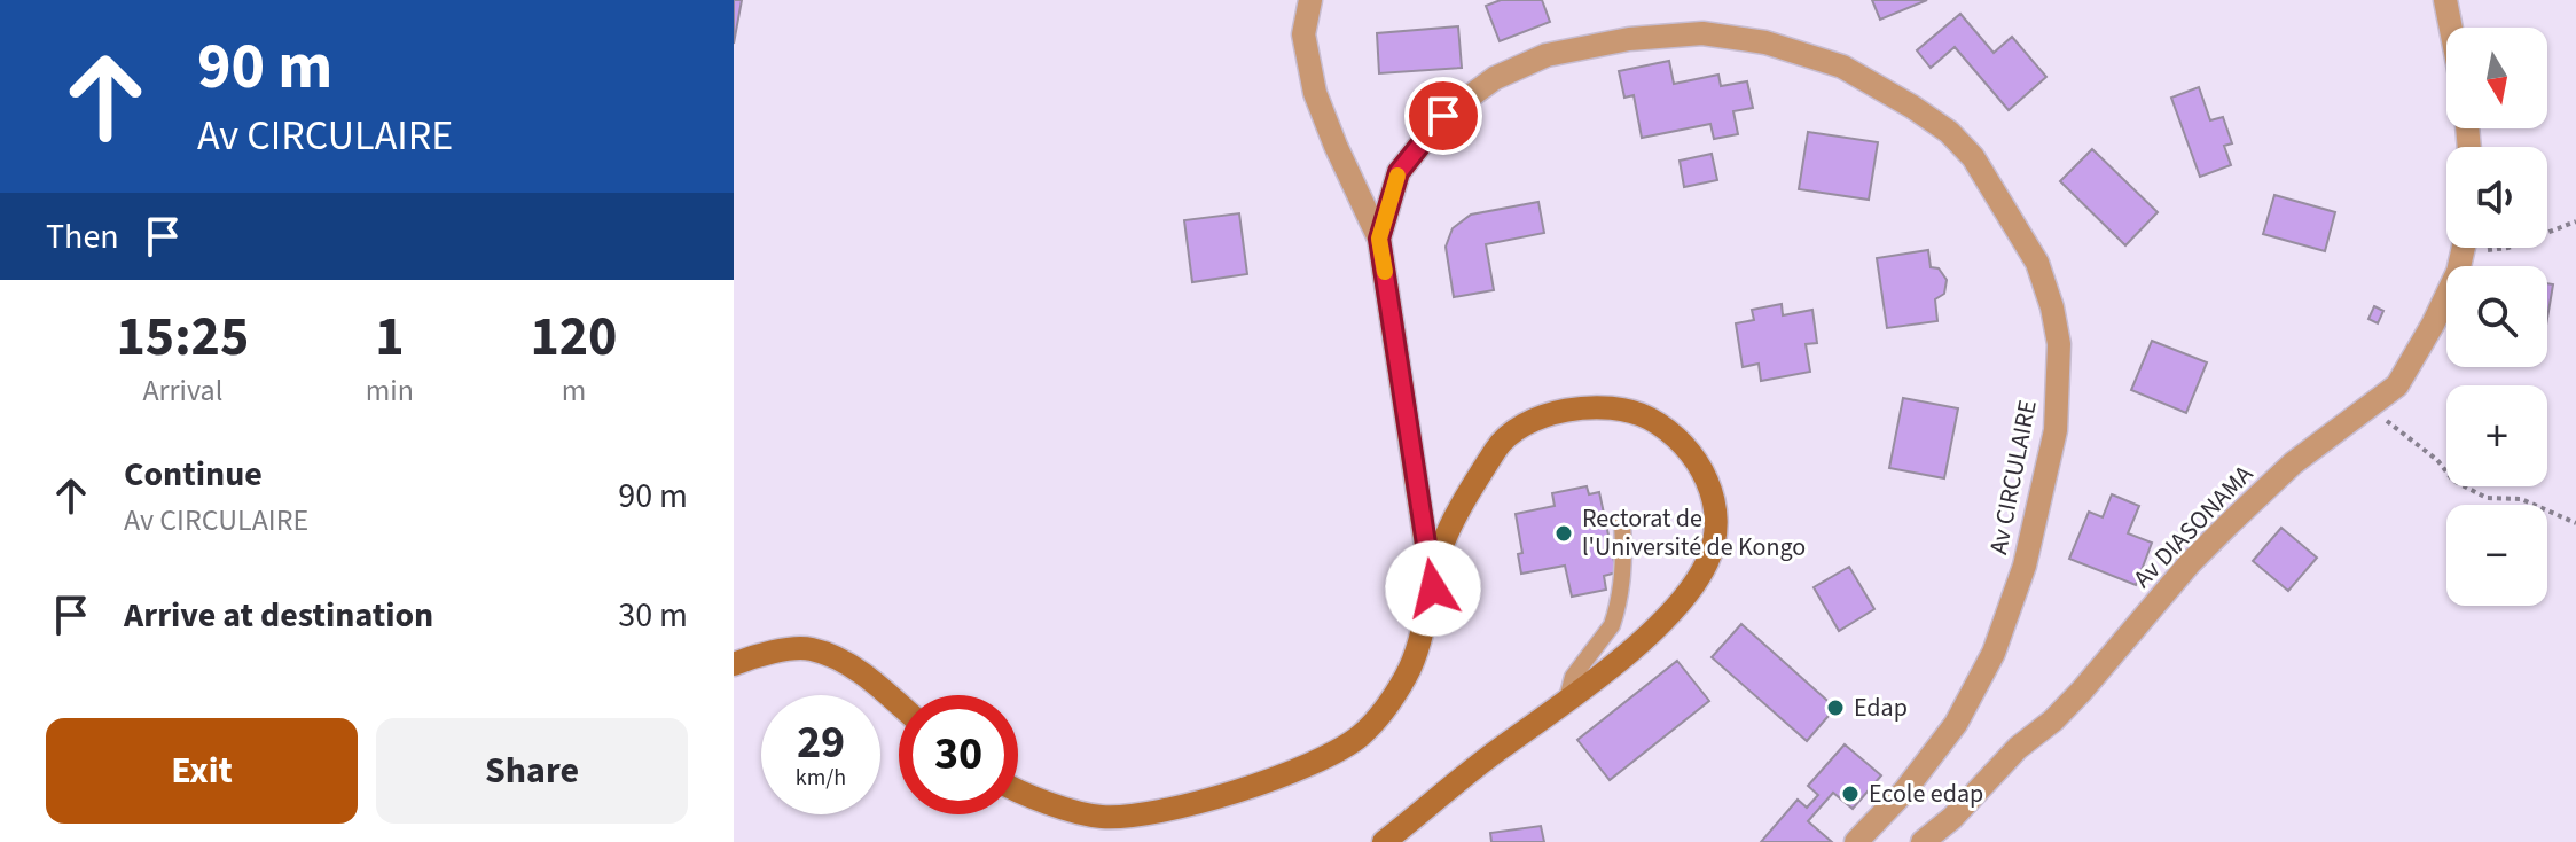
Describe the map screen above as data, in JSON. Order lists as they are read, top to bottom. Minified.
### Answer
{"streets":{"street":["Av CIRCULAIRE","Av DIASONAMA"]},"places":["Rectorat de l'Université de Kongo","Edap","Ecole edap"],"north":"bottom","page":{"turn":["90 m","Av CIRCULAIRE"],"map_buttons":["+","−"],"then":"Then","eta":["15:25","Arrival","1","min","120","m"],"list":[{"name":"Continue","note":"Av CIRCULAIRE","value":"90 m"},{"name":"Arrive at destination","value":"30 m"}],"speed":"29 km/h","limit":"30","buttons":["Exit","Share"]}}
